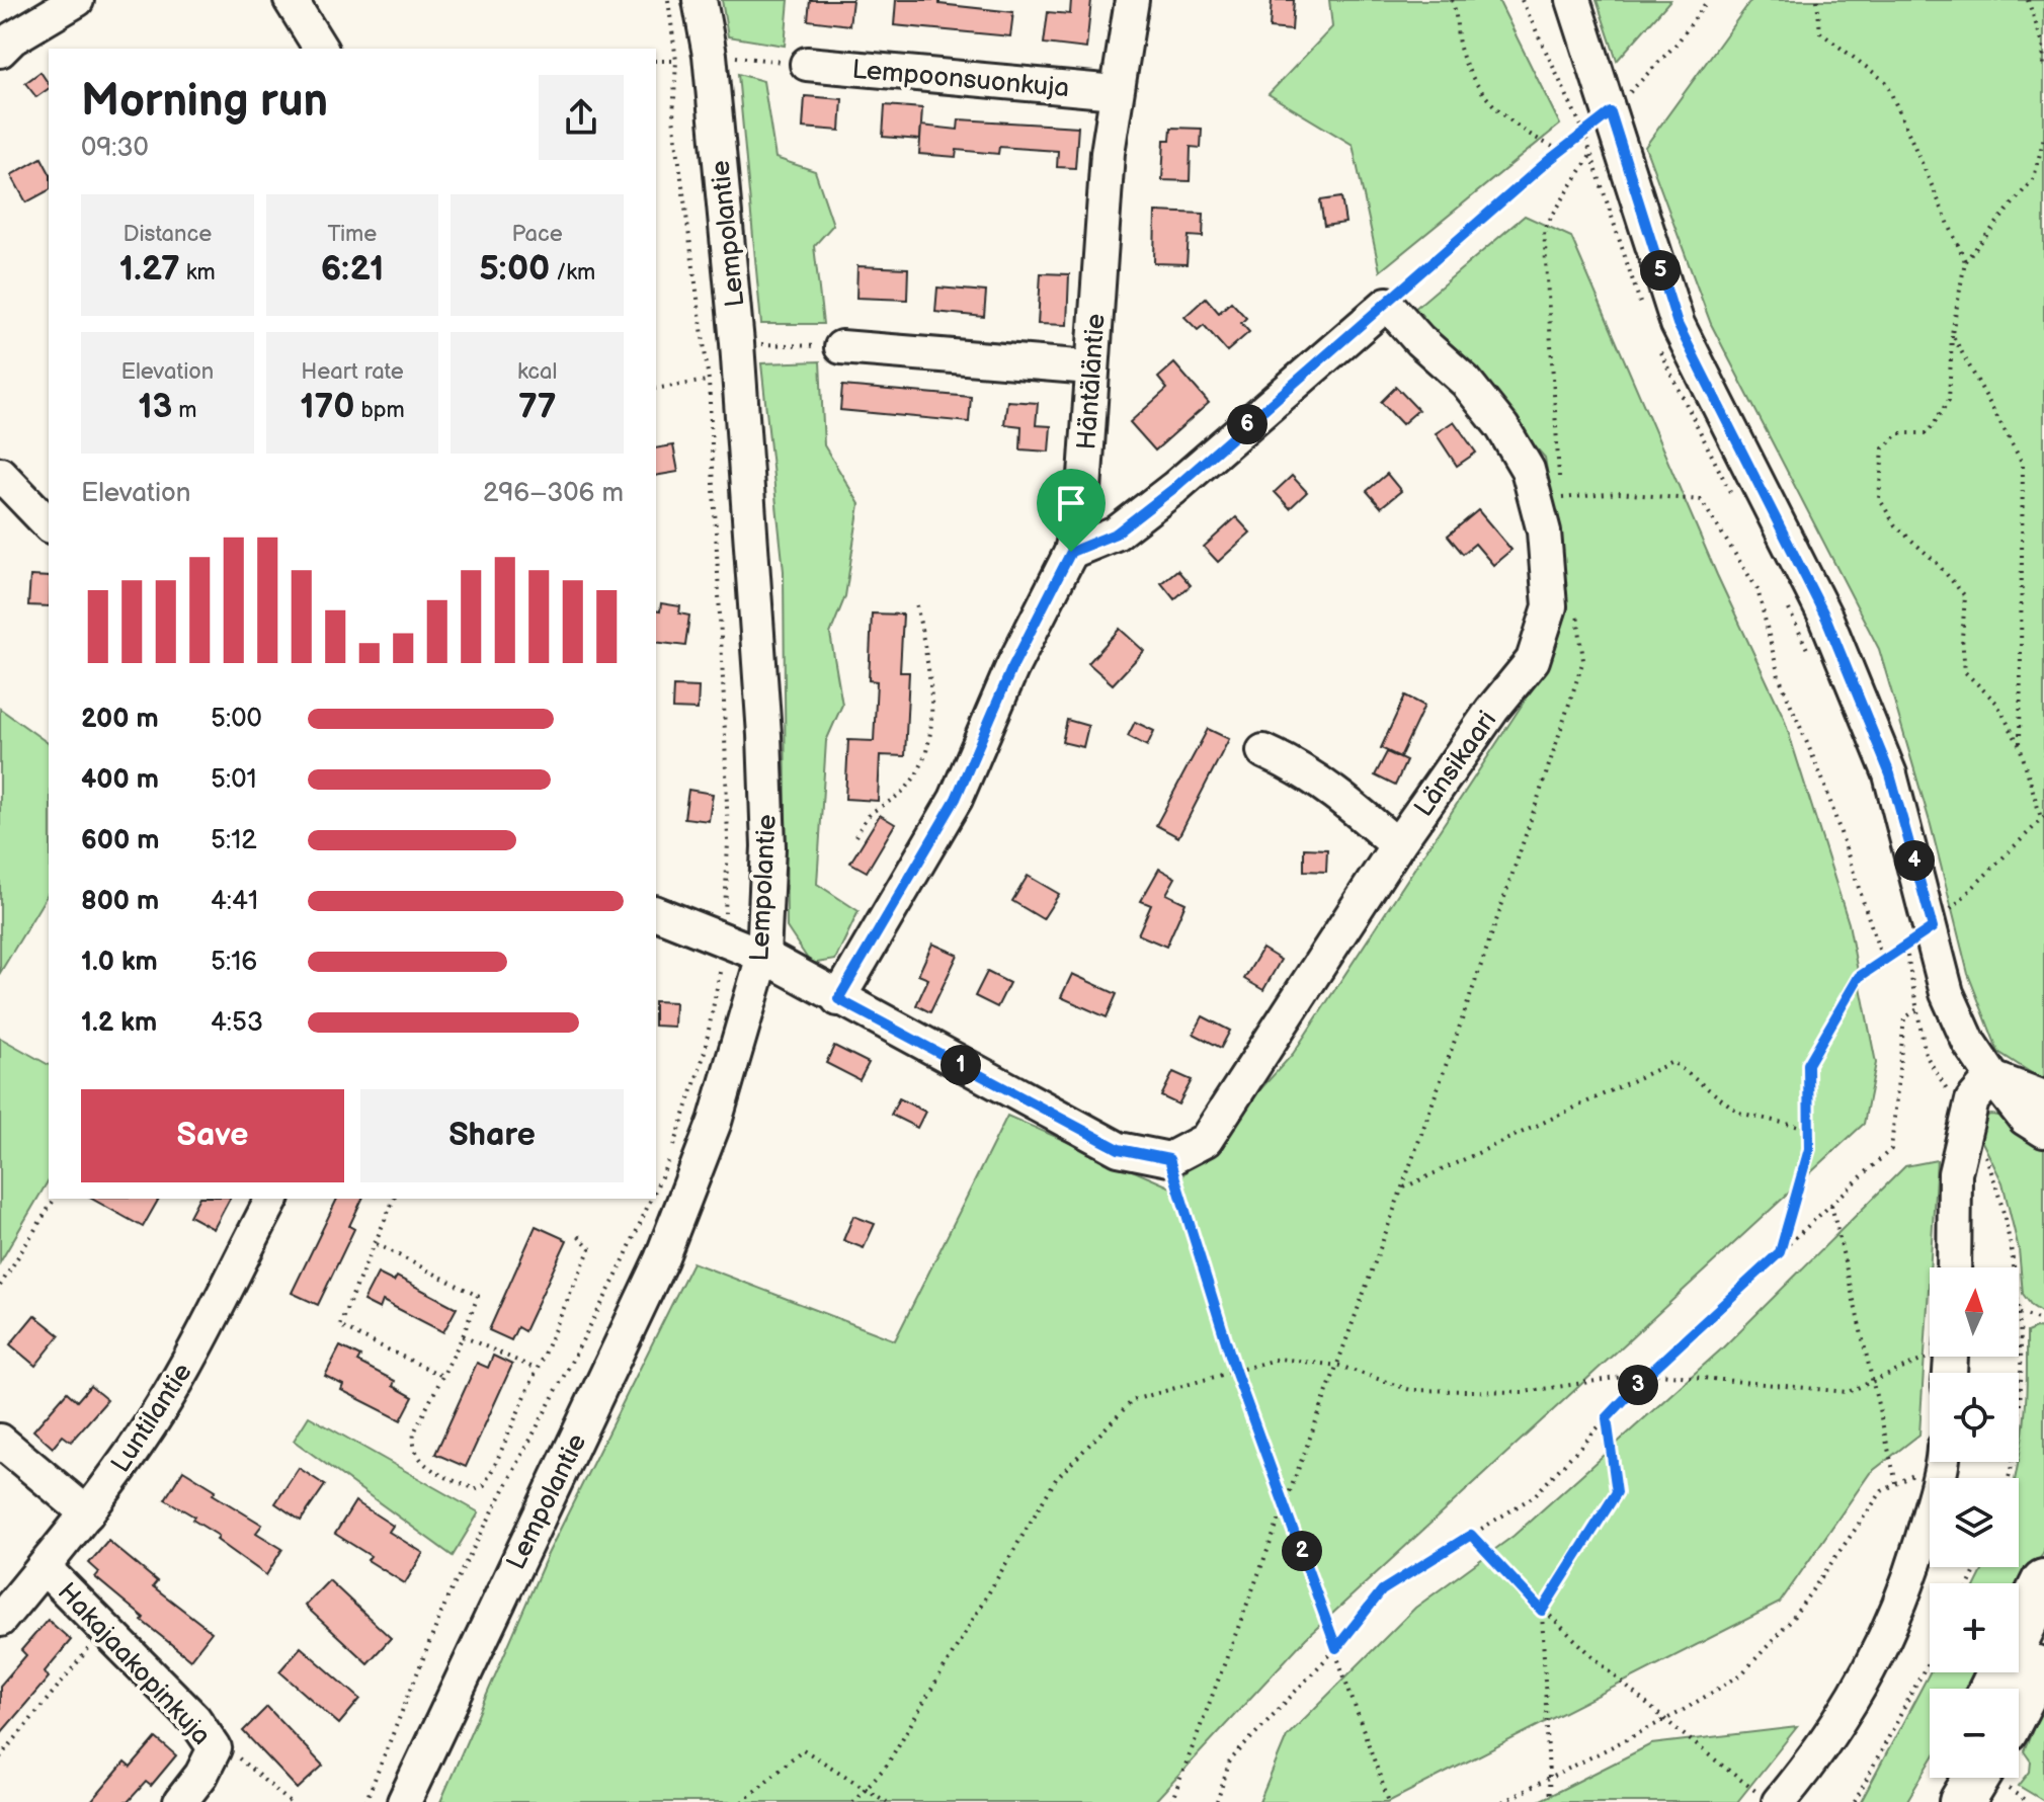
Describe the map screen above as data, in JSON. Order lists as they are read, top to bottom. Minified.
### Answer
{"streets":{"street":["Lempoonsuonkuja","Lempolantie","Häntäläntie","Länsikaari","Luntilantie","Hakajaakopinkuja"]},"crossings":[["Lempoonsuonkuja","Häntäläntie"],["Luntilantie","Hakajaakopinkuja"]],"north":"top","page":{"heading":["Morning run","09:30"],"stats":[["Distance","1.27 km"],["Time","6:21"],["Pace","5:00 /km"],["Elevation","13 m"],["Heart rate","170 bpm"],["kcal","77"]],"pins":["5","6","4","1","3","2"],"chart":["Elevation","296–306 m"],"list":[{"name":"200 m","note":"5:00"},{"name":"400 m","note":"5:01"},{"name":"600 m","note":"5:12"},{"name":"800 m","note":"4:41"},{"name":"1.0 km","note":"5:16"},{"name":"1.2 km","note":"4:53"}],"buttons":["Save","Share"],"map_buttons":["+","−"]}}
